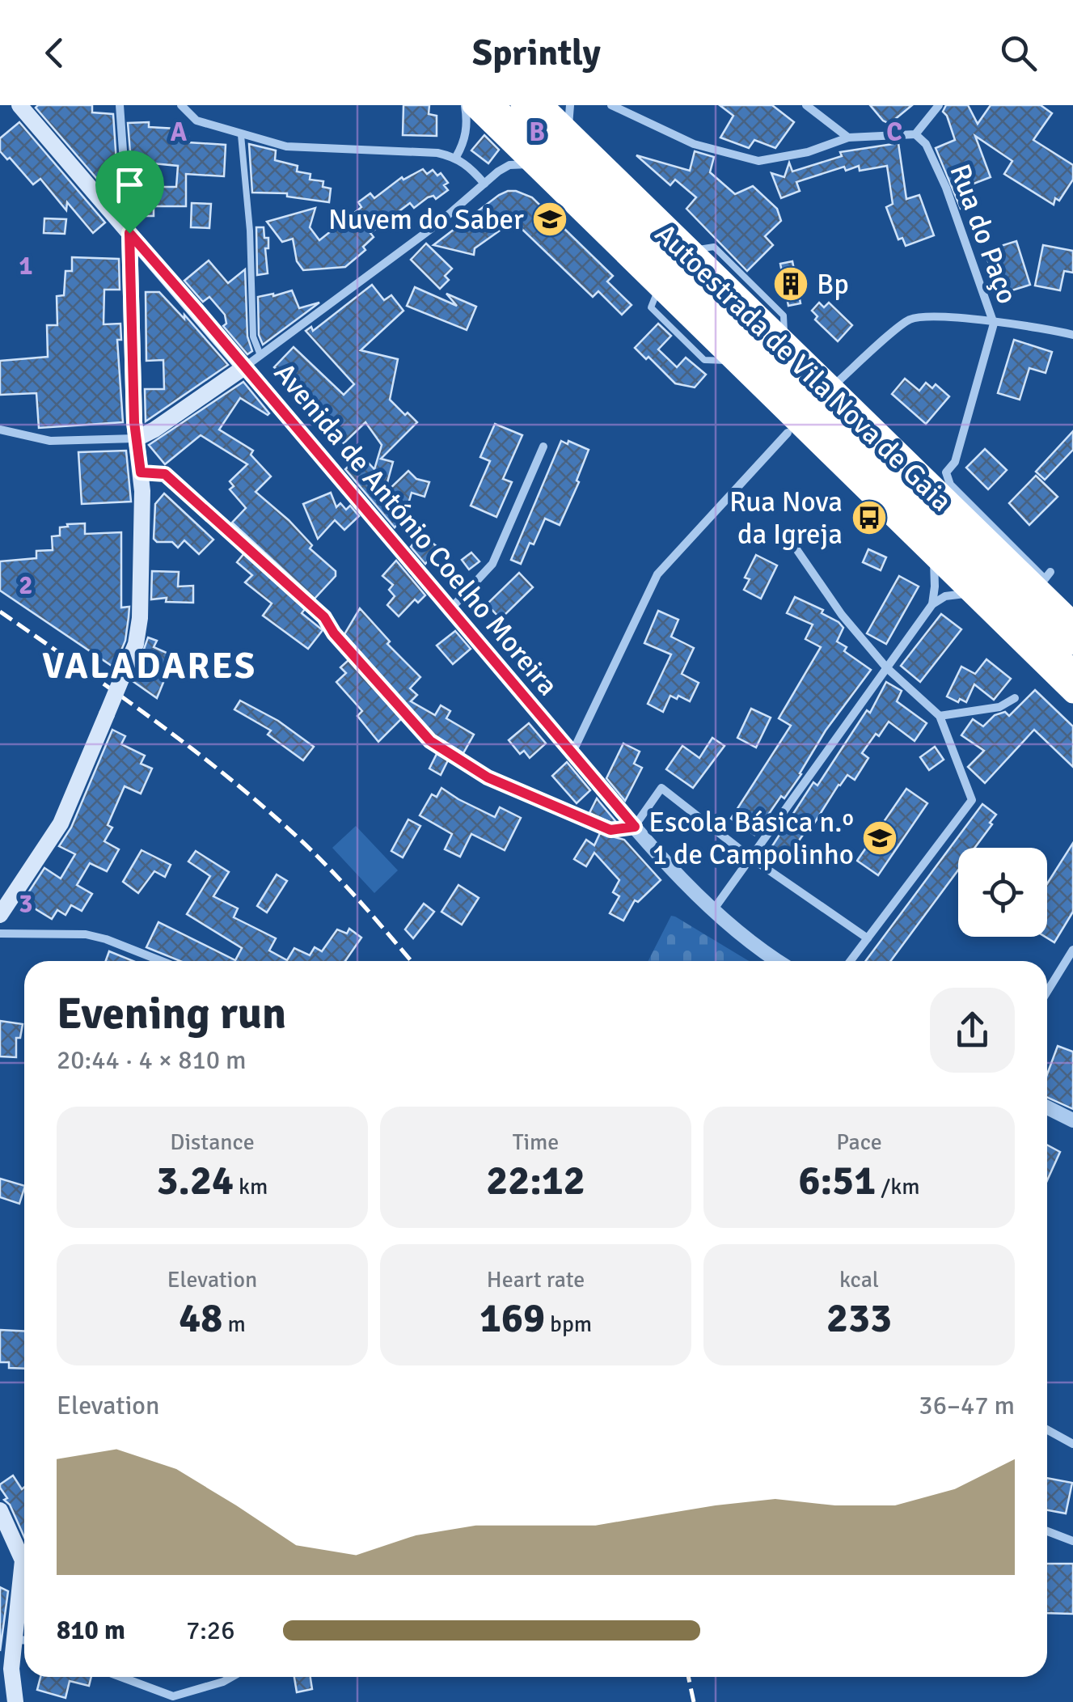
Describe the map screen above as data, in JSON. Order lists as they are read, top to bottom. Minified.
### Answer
{"streets":{"highway":["Autoestrada de Vila Nova de Gaia"],"main road":["Avenida de António Coelho Moreira"],"street":["Rua do Paço"]},"districts":["VALADARES"],"places":{"school or university":["Nuvem do Saber","Escola Básica n.º 1 de Campolinho"],"building":["Bp"],"bus stop":["Rua Nova da Igreja"]},"page":{"header":"Sprintly","heading":["Evening run","20:44 · 4 × 810 m"],"stats":[["Distance","3.24 km"],["Time","22:12"],["Pace","6:51 /km"],["Elevation","48 m"],["Heart rate","169 bpm"],["kcal","233"]],"chart":["Elevation","36–47 m"],"list":[{"name":"810 m","note":"7:26"}]},"grid":{"columns":["A","B","C"],"rows":["1","2","3"]}}
